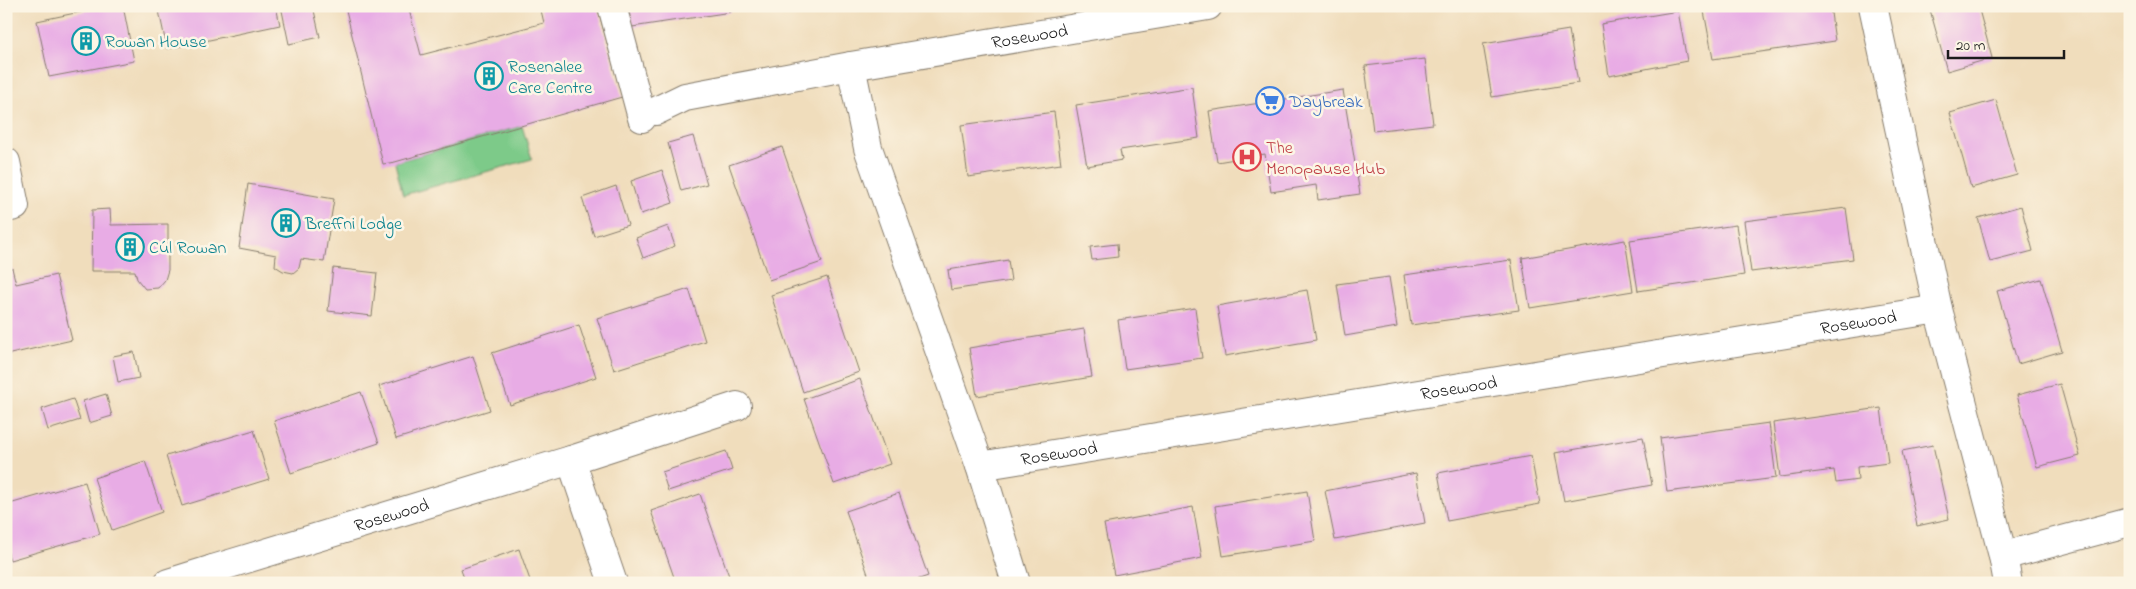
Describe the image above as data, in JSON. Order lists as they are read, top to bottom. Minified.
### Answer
{"streets":{"street":["Rosewood"]},"places":{"building":["Rowan House","Rosenalee Care Centre","Breffni Lodge","Cúl Rowan"],"supermarket":["Daybreak"],"hospital":["The Menopause Hub"]},"scale_bar":"20 m"}
